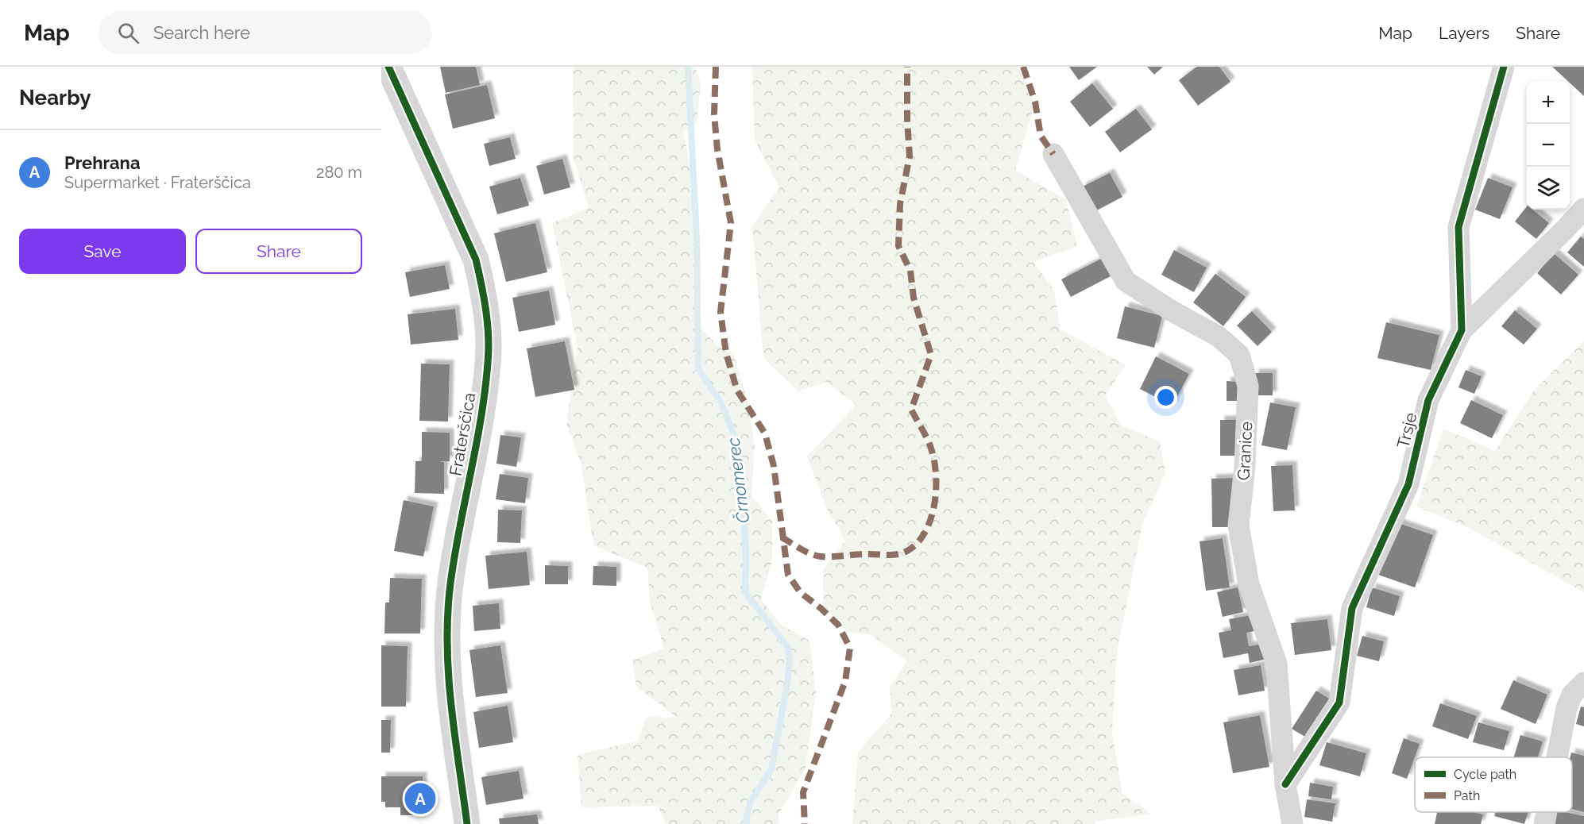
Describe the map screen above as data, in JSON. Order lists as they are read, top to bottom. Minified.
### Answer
{"streets":{"street":["Trsje","Fraterščica","Granice"]},"crossings":[["Trsje","Granice"]],"water":["Črnomerec"],"legend":["Cycle path","Path"],"page":{"header":"Map","search":"Search here","nav":["Map","Layers","Share"],"heading":"Nearby","map_buttons":["+","−"],"list":[{"mark":"A","name":"Prehrana","note":"Supermarket · Fraterščica","value":"280 m"}],"buttons":["Save","Share"],"pins":"A"}}
